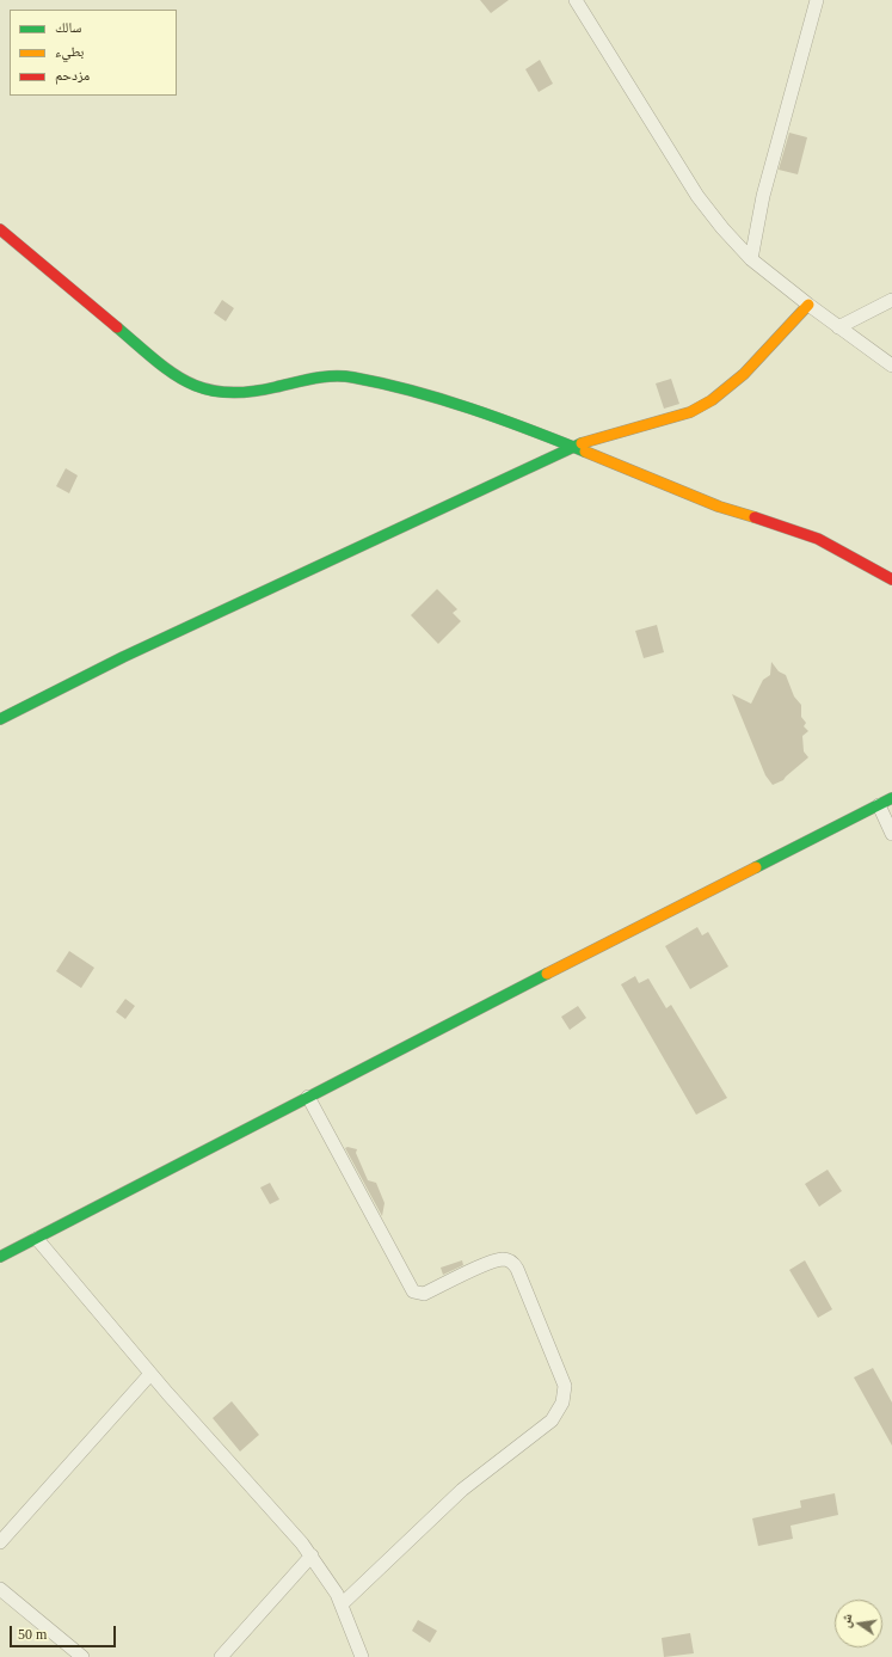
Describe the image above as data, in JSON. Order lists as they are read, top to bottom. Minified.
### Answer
{"legend":["سالك","بطيء","مزدحم"],"scale_bar":"50 m","north":"left"}
